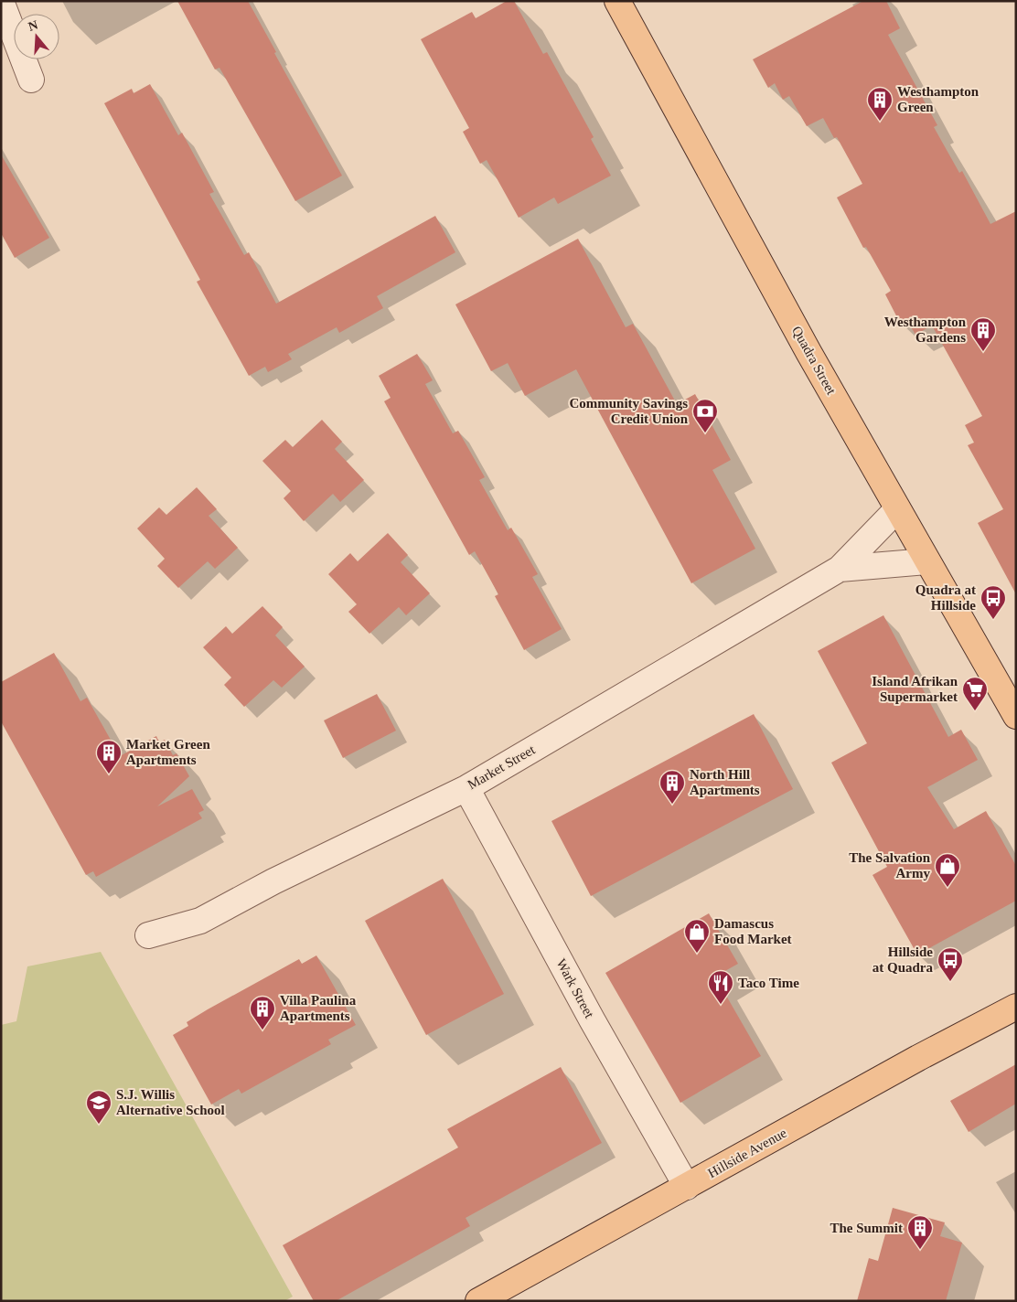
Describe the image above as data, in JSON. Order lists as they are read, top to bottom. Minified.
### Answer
{"streets":{"main road":["Quadra Street","Hillside Avenue"],"street":["Market Street","Wark Street"]},"crossings":[["Quadra Street","Market Street"],["Market Street","Wark Street"],["Wark Street","Hillside Avenue"]],"places":{"building":["Westhampton Green","Westhampton Gardens","Market Green Apartments","North Hill Apartments","Villa Paulina Apartments","The Summit"],"bank":["Community Savings Credit Union"],"bus stop":["Quadra at Hillside","Hillside at Quadra"],"supermarket":["Island Afrikan Supermarket"],"shop":["The Salvation Army","Damascus Food Market"],"restaurant":["Taco Time"],"school or university":["S.J. Willis Alternative School"]},"north":"top"}
